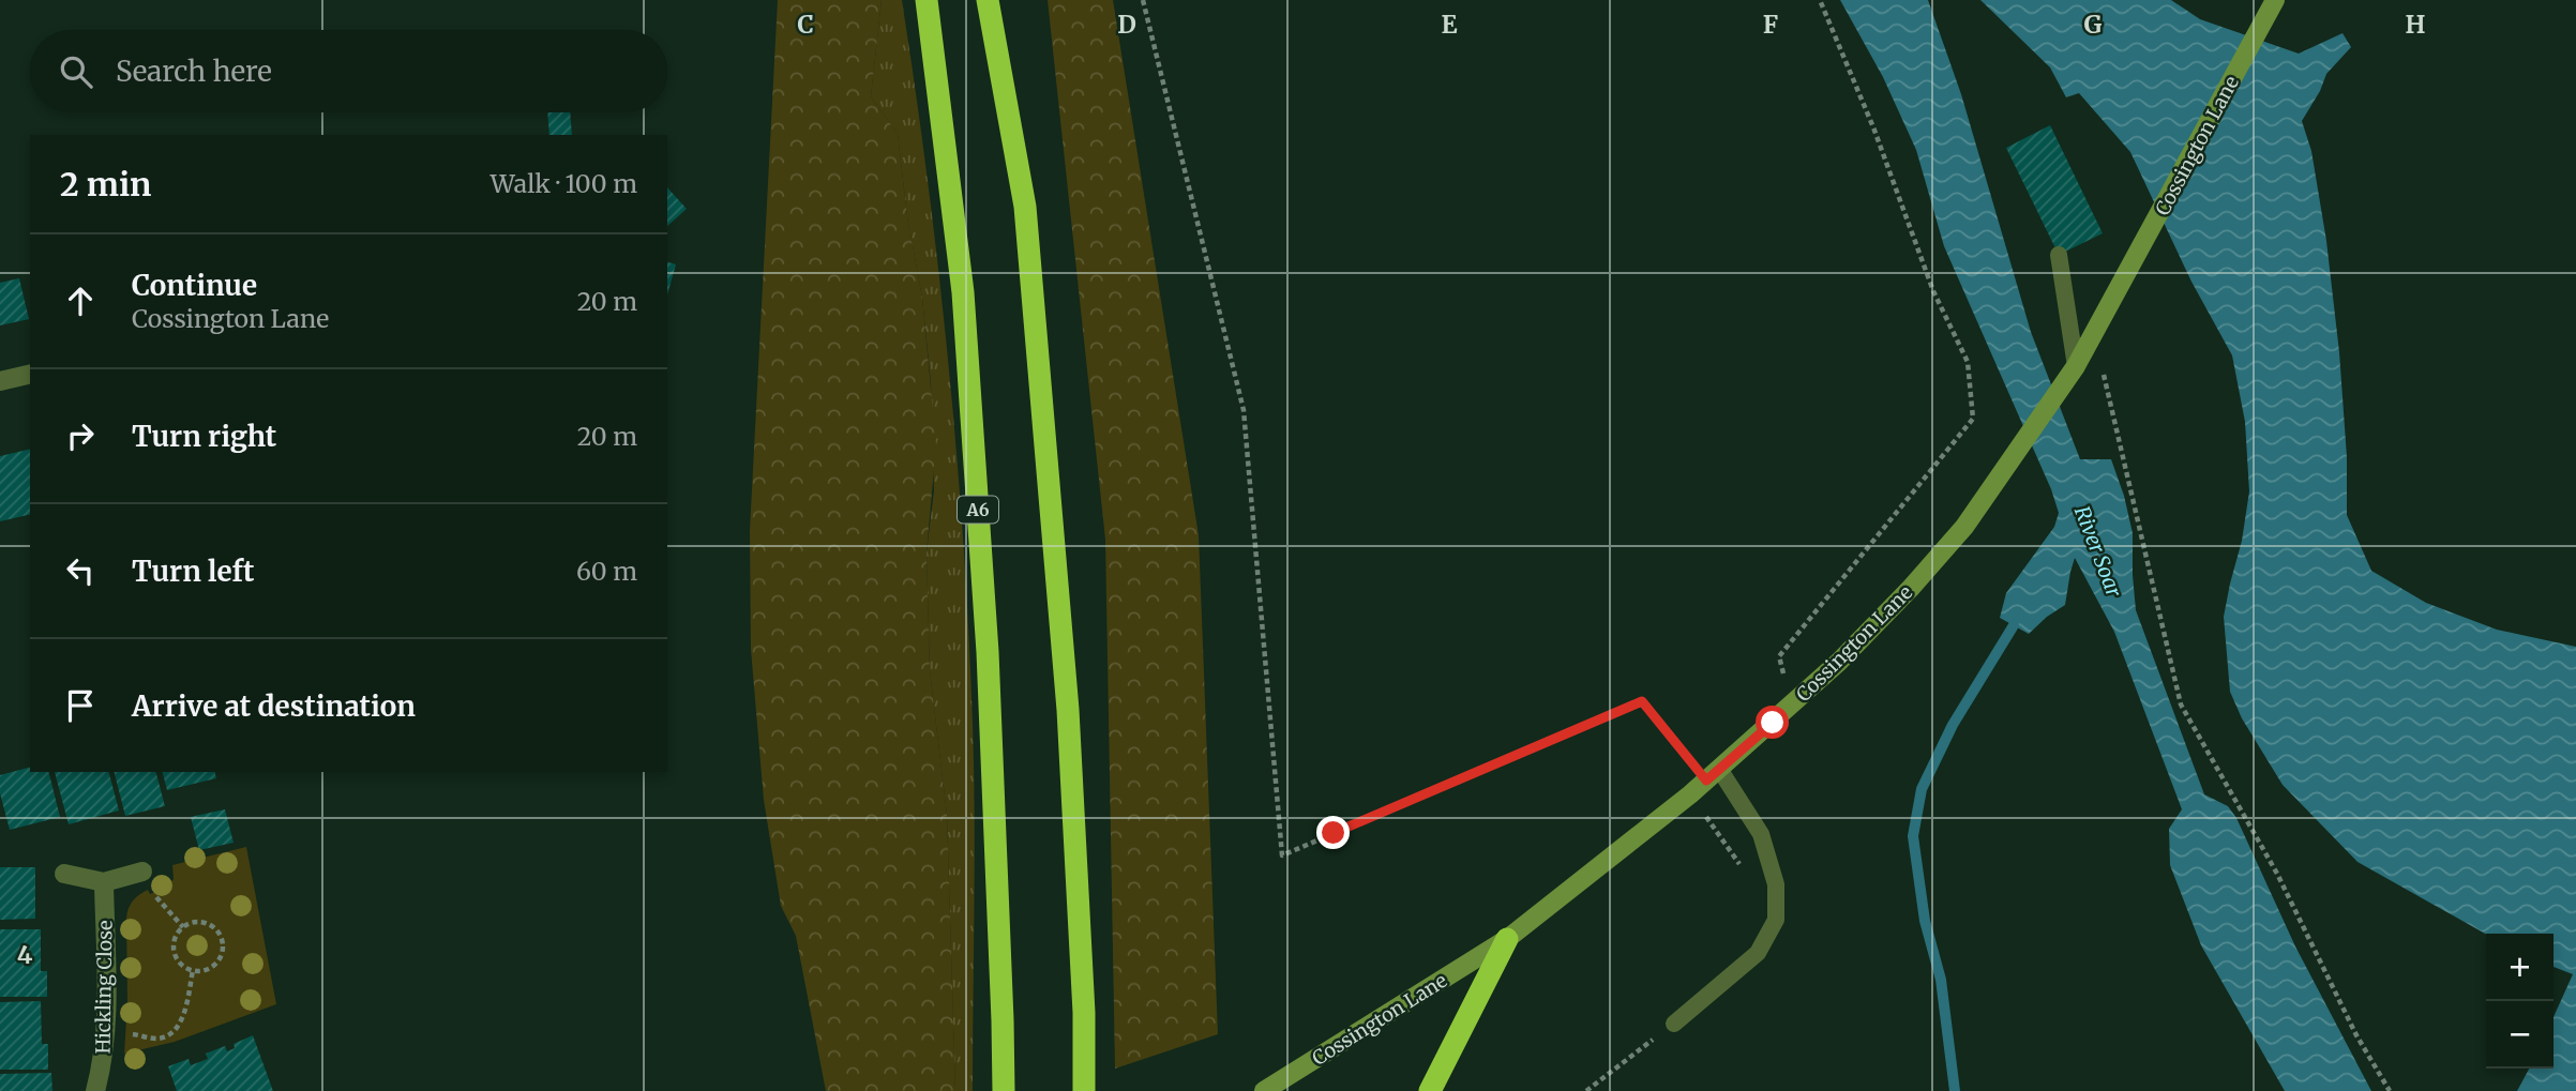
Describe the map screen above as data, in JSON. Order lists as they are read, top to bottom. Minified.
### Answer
{"streets":{"highway":["A6"],"street":["Cossington Lane","Hickling Close"]},"water":["River Soar"],"page":{"search":"Search here","heading":["2 min","Walk · 100 m"],"list":[["Continue","Cossington Lane","20 m"],["Turn right","20 m"],["Turn left","60 m"],"Arrive at destination"],"map_buttons":["+","−"]},"grid":{"columns":["C","D","E","F","G","H"],"rows":["4"]}}
